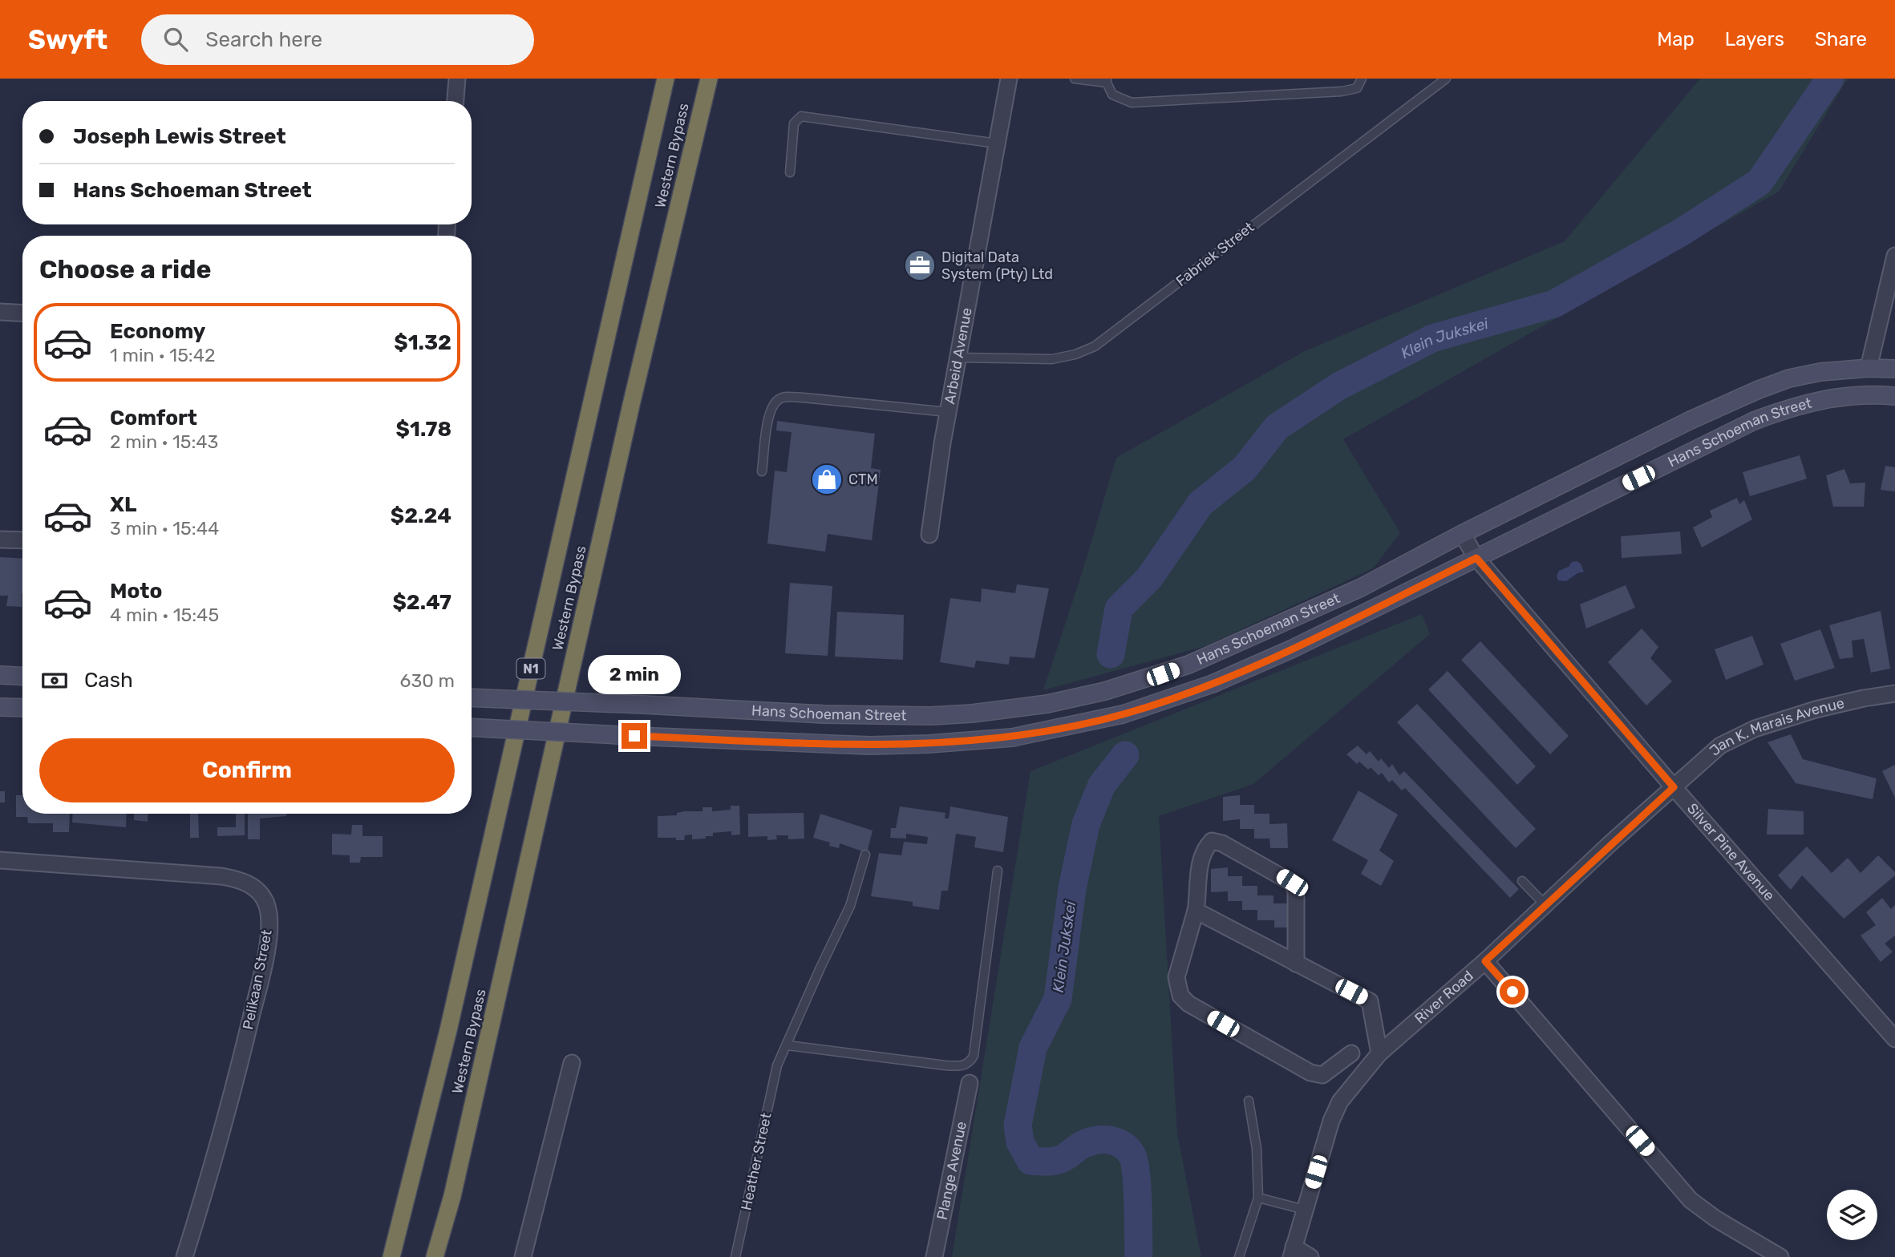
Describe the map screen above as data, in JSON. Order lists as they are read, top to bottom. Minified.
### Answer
{"streets":{"highway":["Western Bypass","N1"],"main road":["Hans Schoeman Street"],"street":["Arbeid Avenue","Jan K. Marais Avenue","Silver Pine Avenue","Pelikaan Street","River Road","Plange Avenue"],"lane":["Fabriek Street","Heather Street"]},"crossings":[["Fabriek Street","Arbeid Avenue"],["Hans Schoeman Street","Silver Pine Avenue"],["Jan K. Marais Avenue","Silver Pine Avenue"],["Jan K. Marais Avenue","River Road"],["Silver Pine Avenue","River Road"]],"water":["Klein Jukskei"],"places":{"office":["Digital Data System (Pty) Ltd"],"shop":["CTM"]},"page":{"header":"Swyft","search":"Search here","nav":["Map","Layers","Share"],"banner":["Joseph Lewis Street","Hans Schoeman Street"],"heading":"Choose a ride","list":[{"name":"Economy","note":"1 min · 15:42","value":"$1.32"},{"name":"Comfort","note":"2 min · 15:43","value":"$1.78"},{"name":"XL","note":"3 min · 15:44","value":"$2.24"},{"name":"Moto","note":"4 min · 15:45","value":"$2.47"}],"pay":["Cash","630 m"],"bubble":"2 min","buttons":"Confirm"}}
